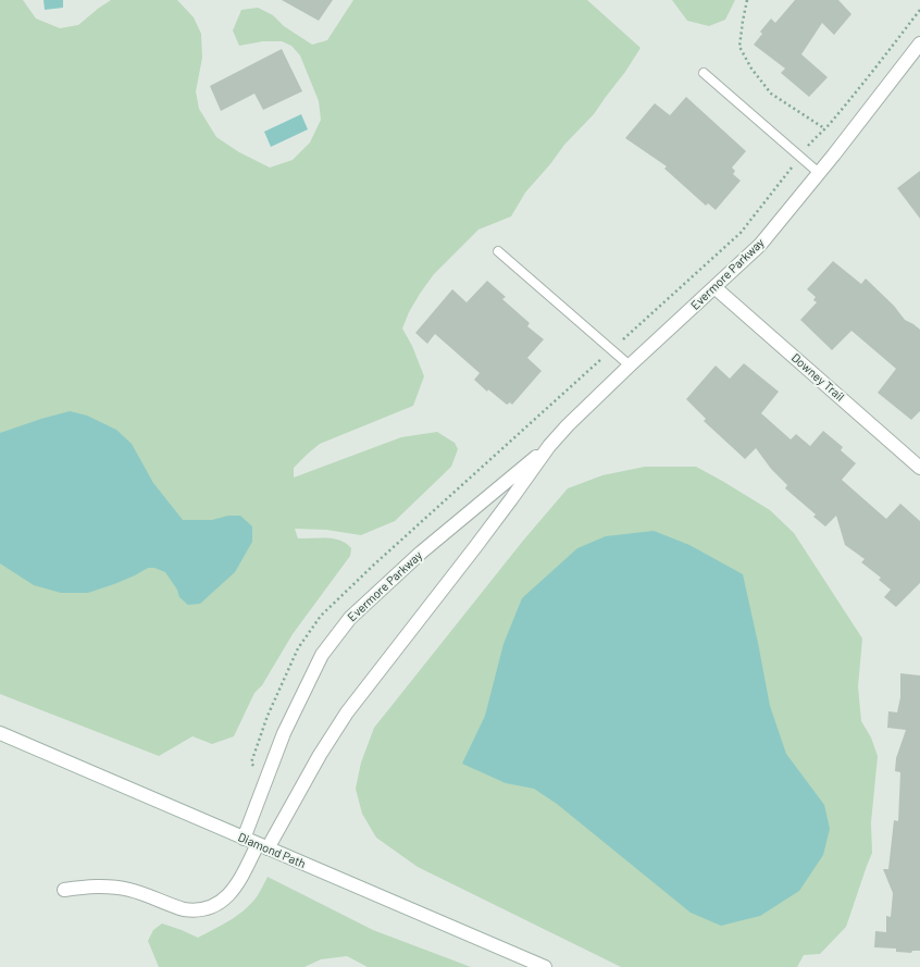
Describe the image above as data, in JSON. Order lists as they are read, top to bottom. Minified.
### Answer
{"streets":{"street":["Evermore Parkway","Downey Trail","Diamond Path"]},"crossings":[["Evermore Parkway","Downey Trail"],["Evermore Parkway","Diamond Path"]]}
